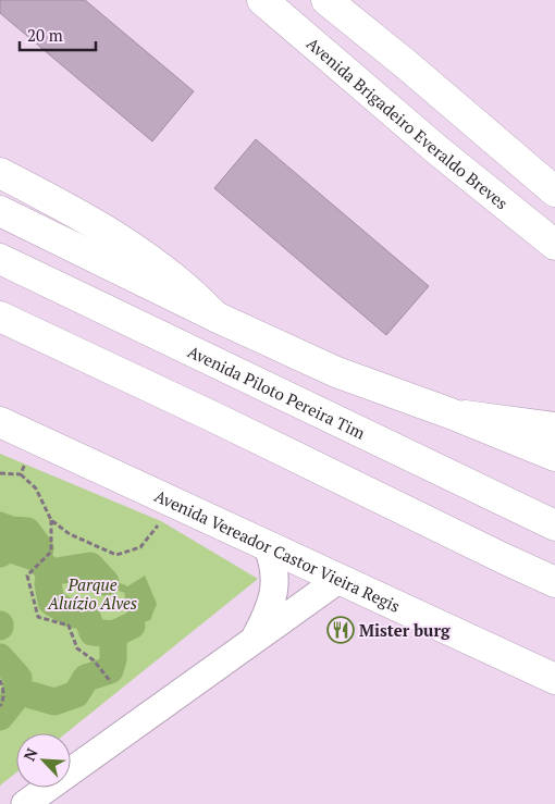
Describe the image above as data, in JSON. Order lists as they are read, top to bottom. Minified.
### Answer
{"streets":{"main road":["Avenida Brigadeiro Everaldo Breves","Avenida Piloto Pereira Tim","Avenida Vereador Castor Vieira Regis"]},"parks":["Parque Aluízio Alves"],"places":{"restaurant":["Mister burg"]},"scale_bar":"20 m","north":"top left"}
